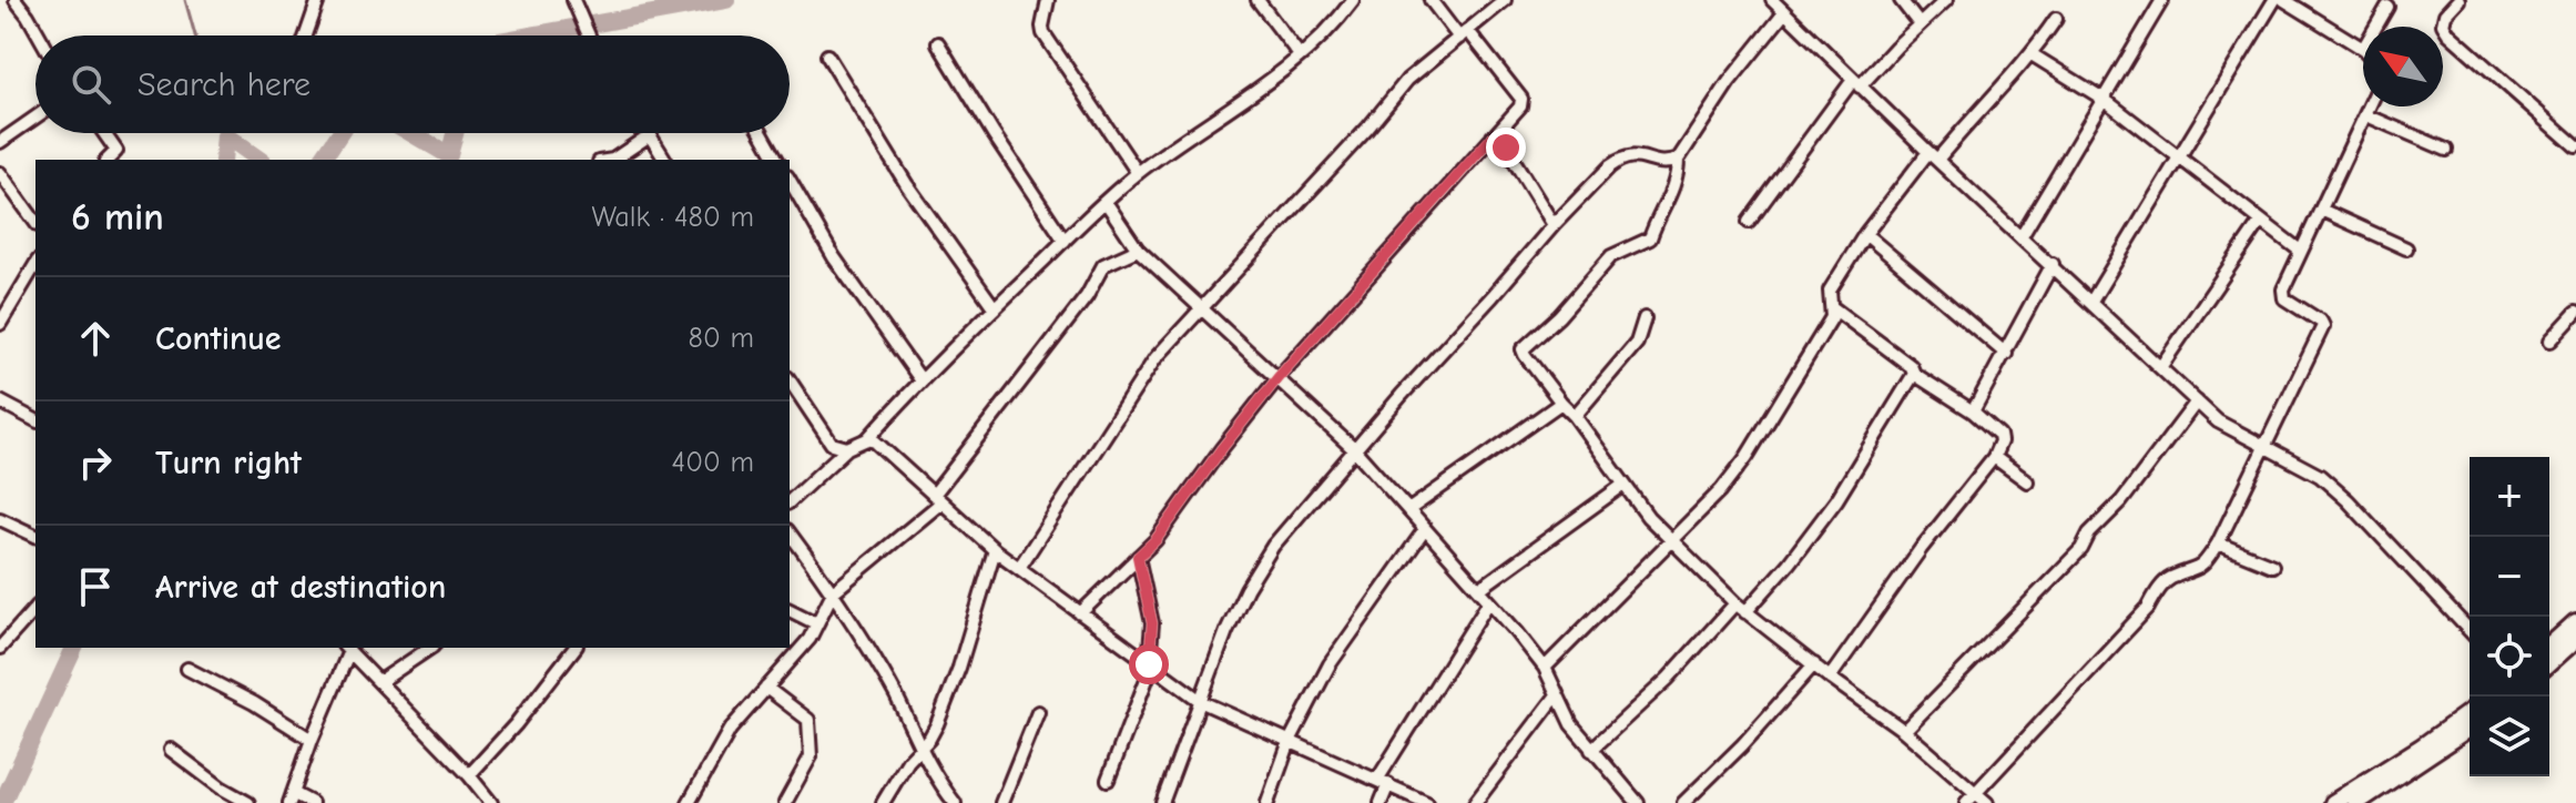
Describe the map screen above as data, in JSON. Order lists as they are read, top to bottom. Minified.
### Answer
{"north":"top left","page":{"search":"Search here","heading":["6 min","Walk · 480 m"],"list":[["Continue","80 m"],["Turn right","400 m"],"Arrive at destination"],"map_buttons":["+","−"]}}
